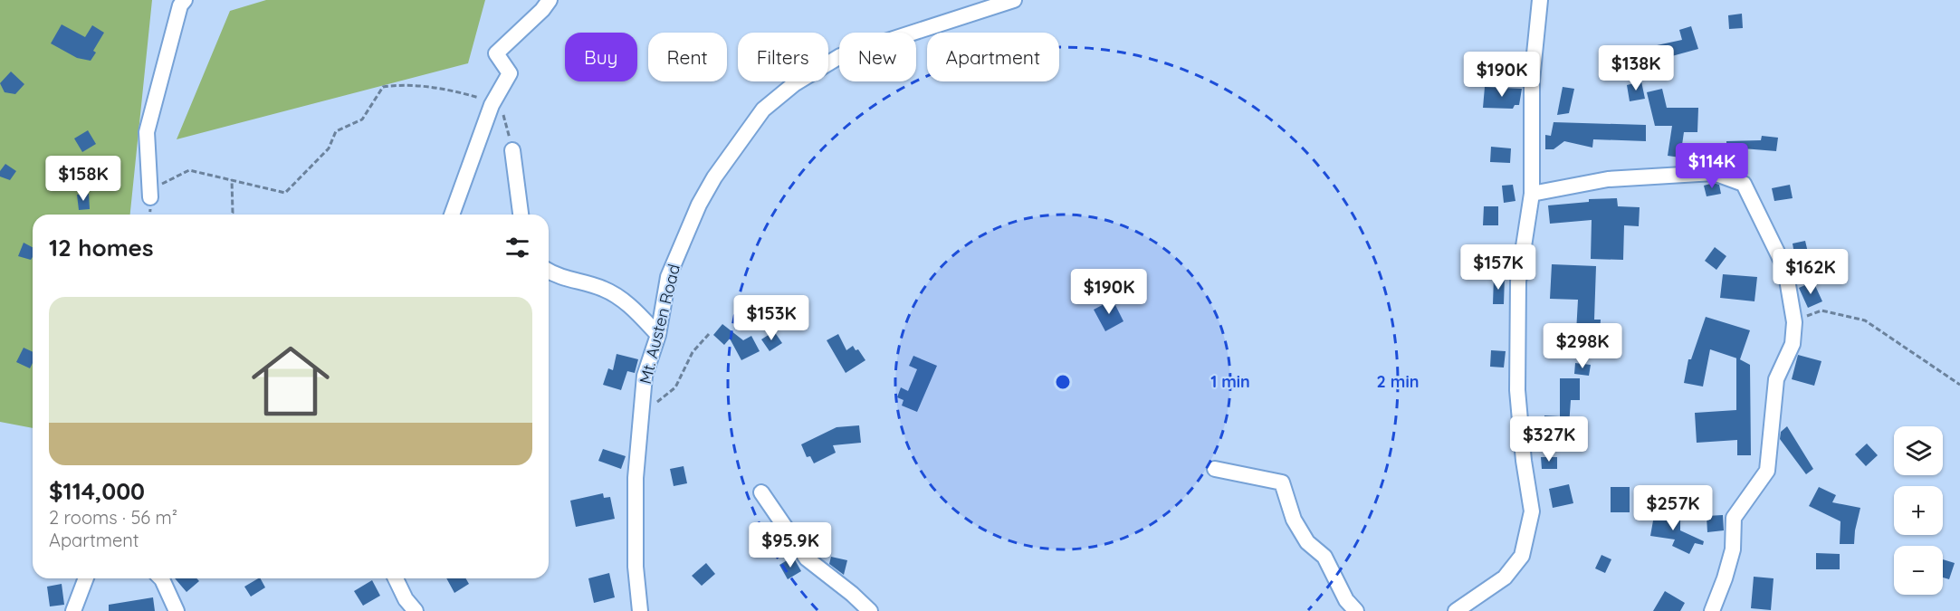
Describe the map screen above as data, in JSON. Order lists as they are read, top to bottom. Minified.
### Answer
{"streets":{"street":["Mt. Austen Road"]},"page":{"chip":["Buy","Rent","Filters","New","Apartment"],"price":["$138K","$190K","$114K","$158K","$157K","$162K","$190K","$153K","$298K","$327K","$257K","$95.9K"],"heading":"12 homes","list":[{"name":"$114,000","note":"2 rooms · 56 m² · Apartment"}],"map_buttons":["+","−"]},"rings":["1 min","2 min"]}
